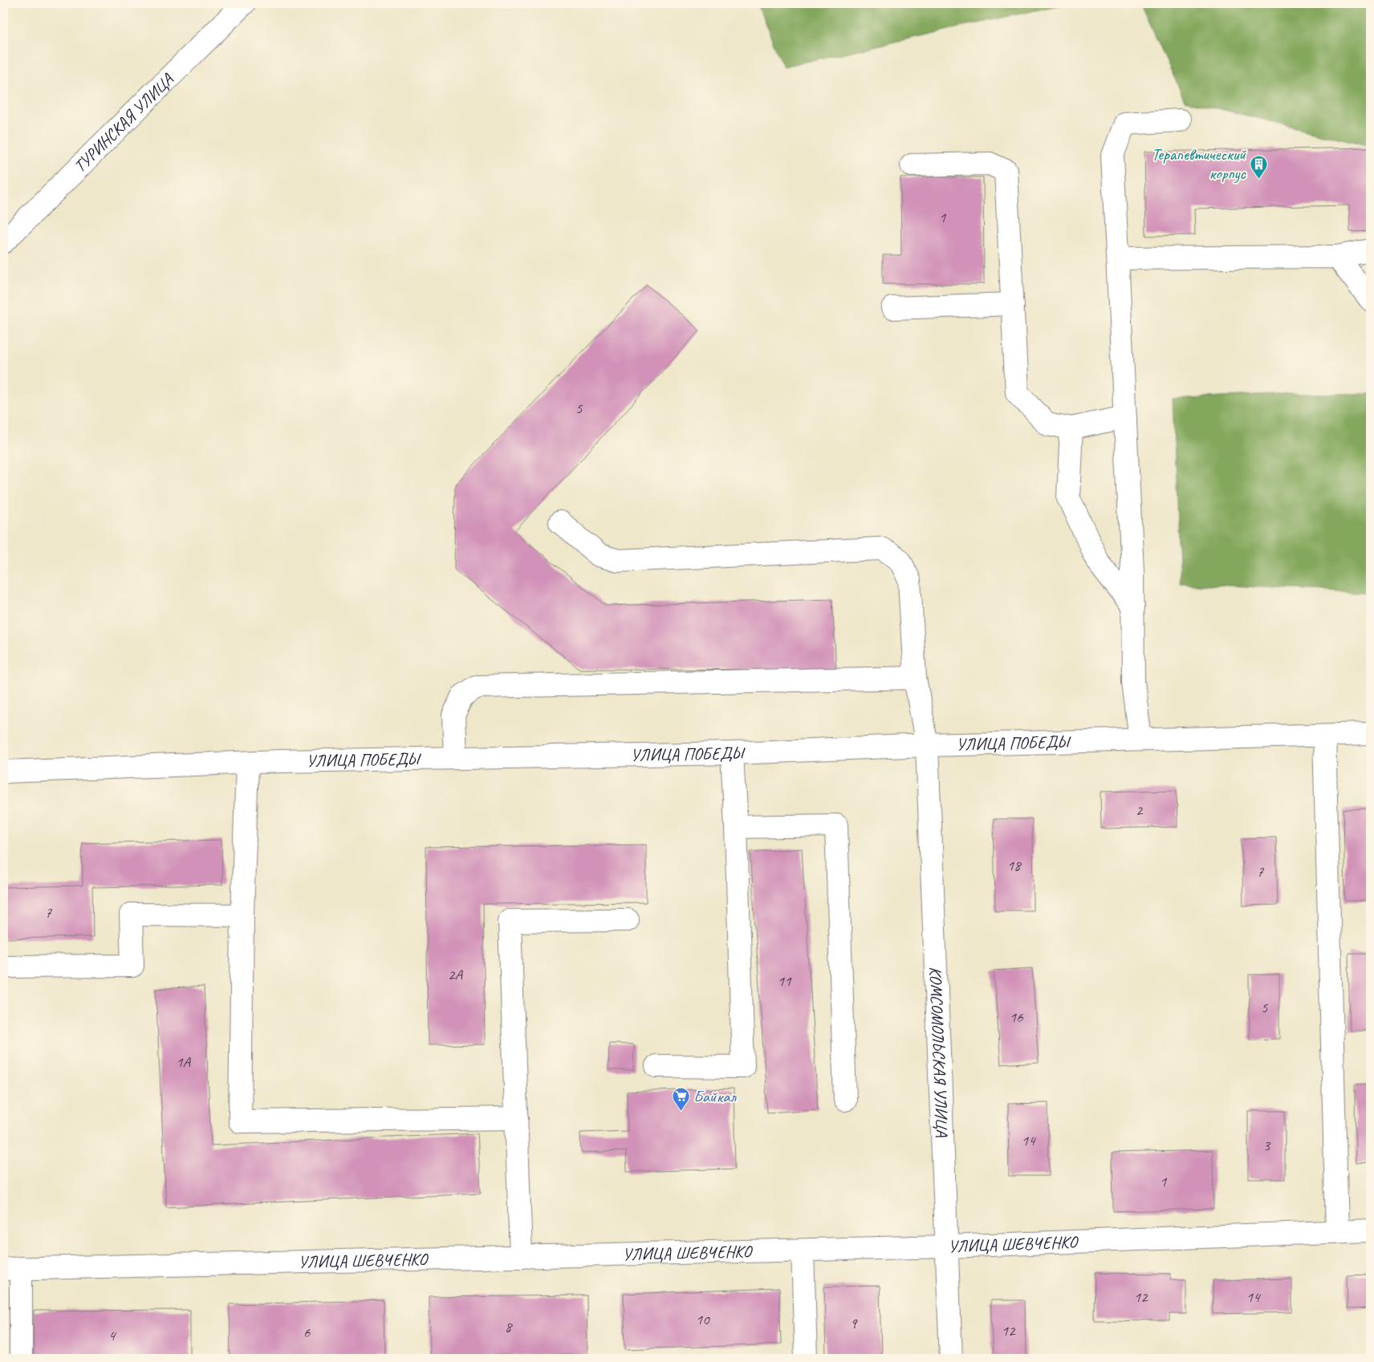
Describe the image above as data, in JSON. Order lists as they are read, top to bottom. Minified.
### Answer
{"streets":{"street":["ТУРИНСКАЯ УЛИЦА","УЛИЦА ПОБЕДЫ","КОМСОМОЛЬСКАЯ УЛИЦА","УЛИЦА ШЕВЧЕНКО"]},"crossings":[["УЛИЦА ПОБЕДЫ","КОМСОМОЛЬСКАЯ УЛИЦА"],["КОМСОМОЛЬСКАЯ УЛИЦА","УЛИЦА ШЕВЧЕНКО"]],"places":{"building":["Терапевтический корпус"],"supermarket":["Байкал"]},"house_numbers":["1","5","2","18","7","7","2А","11","5","16","1А","14","3","1","12","14","10","9","8","12","6","4"]}
